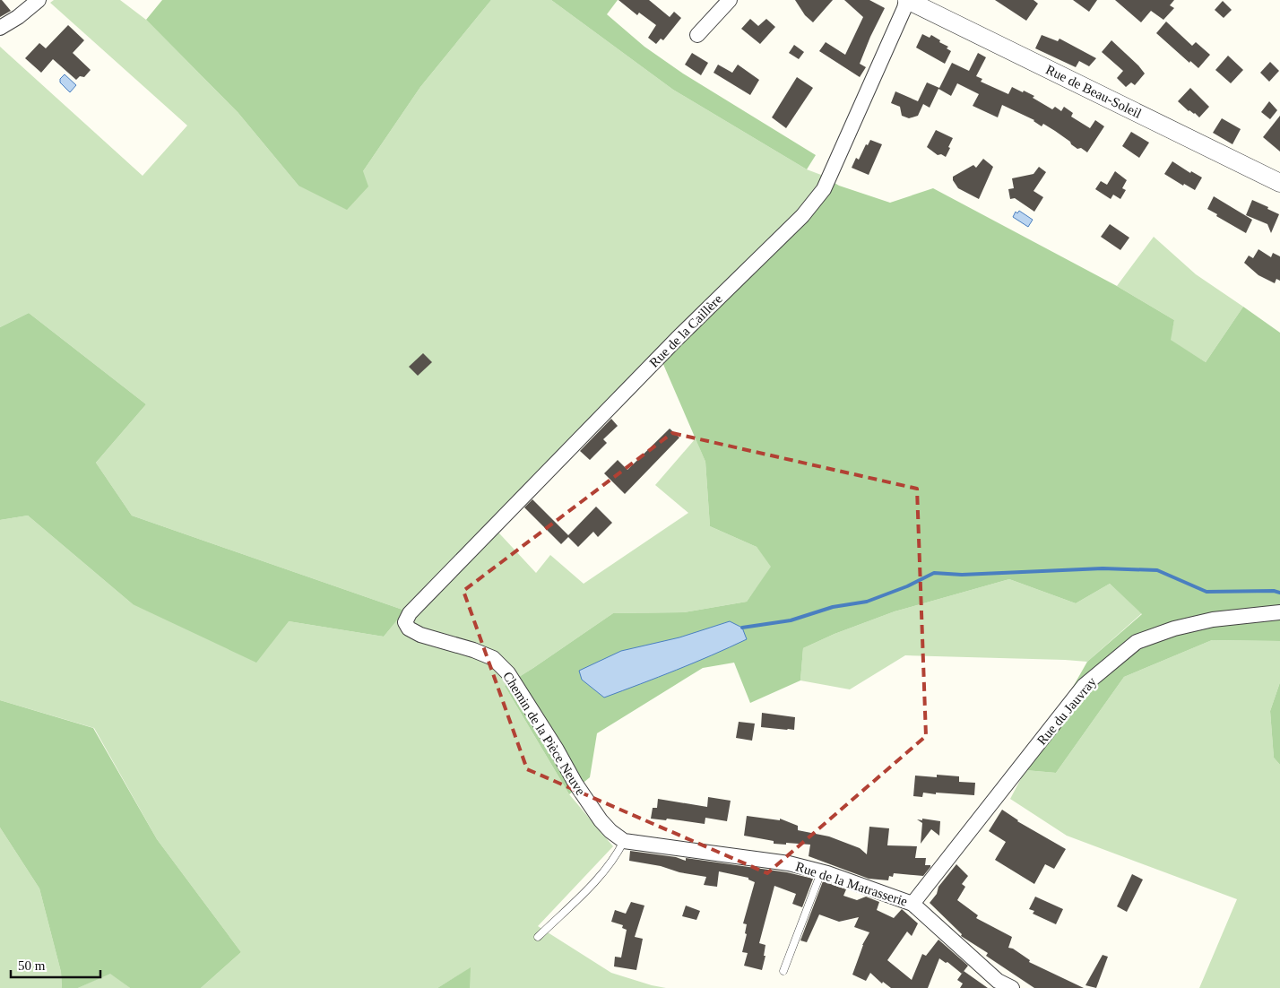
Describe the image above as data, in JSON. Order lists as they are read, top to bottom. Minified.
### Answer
{"streets":{"street":["Rue de Beau-Soleil","Rue de la Caillère","Rue du Jauvray","Chemin de la Pièce Neuve","Rue de la Matrasserie"]},"crossings":[["Rue de Beau-Soleil","Rue de la Caillère"],["Rue de la Caillère","Chemin de la Pièce Neuve"],["Rue du Jauvray","Rue de la Matrasserie"],["Chemin de la Pièce Neuve","Rue de la Matrasserie"]],"scale_bar":"50 m"}
